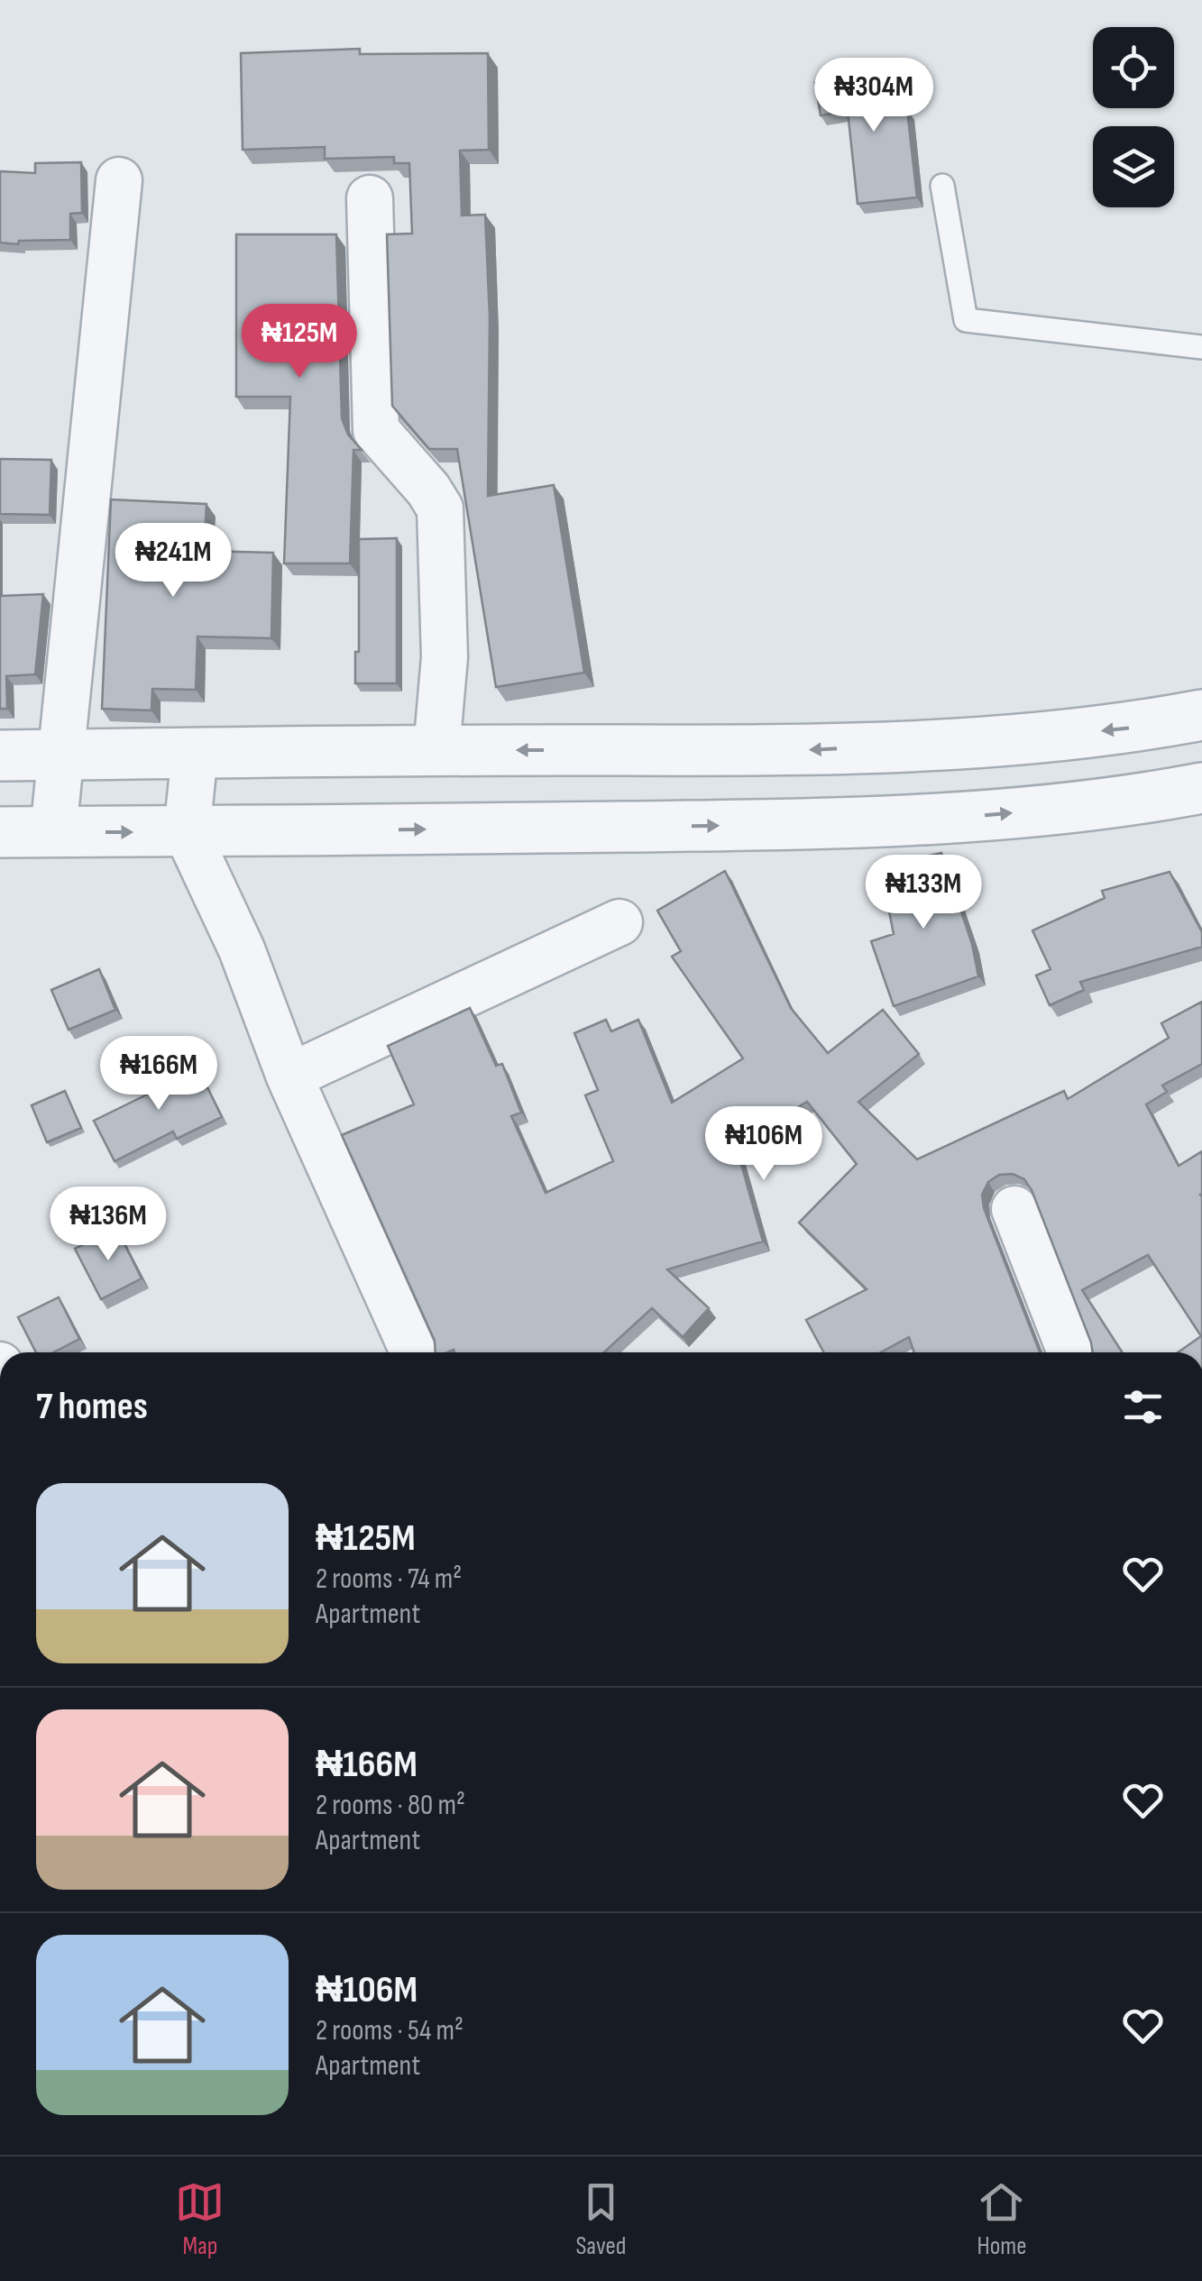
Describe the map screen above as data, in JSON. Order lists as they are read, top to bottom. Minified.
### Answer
{"page":{"price":["₦304M","₦125M","₦241M","₦133M","₦166M","₦106M","₦136M"],"heading":"7 homes","list":[{"name":"₦125M","note":"2 rooms · 74 m² · Apartment"},{"name":"₦166M","note":"2 rooms · 80 m² · Apartment"},{"name":"₦106M","note":"2 rooms · 54 m² · Apartment"}],"tabs":["Map","Saved","Home"]}}
